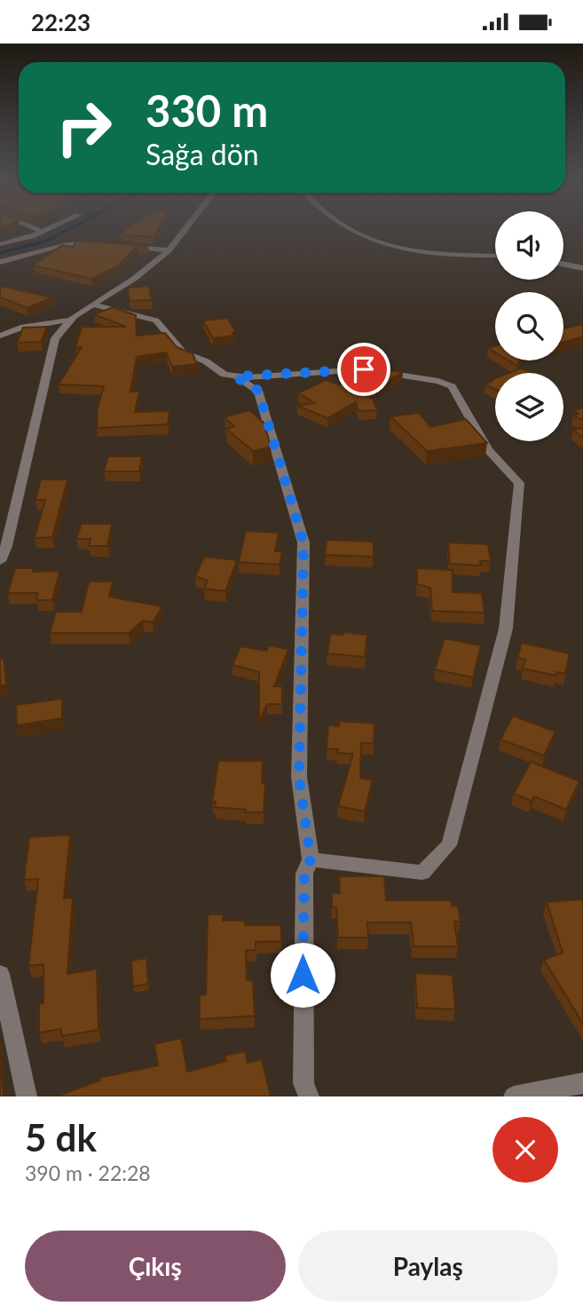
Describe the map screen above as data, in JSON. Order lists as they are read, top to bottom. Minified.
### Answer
{"page":{"status":"22:23","turn":["330 m","Sağa dön"],"heading":["5 dk","390 m · 22:28"],"buttons":["Çıkış","Paylaş"]}}
